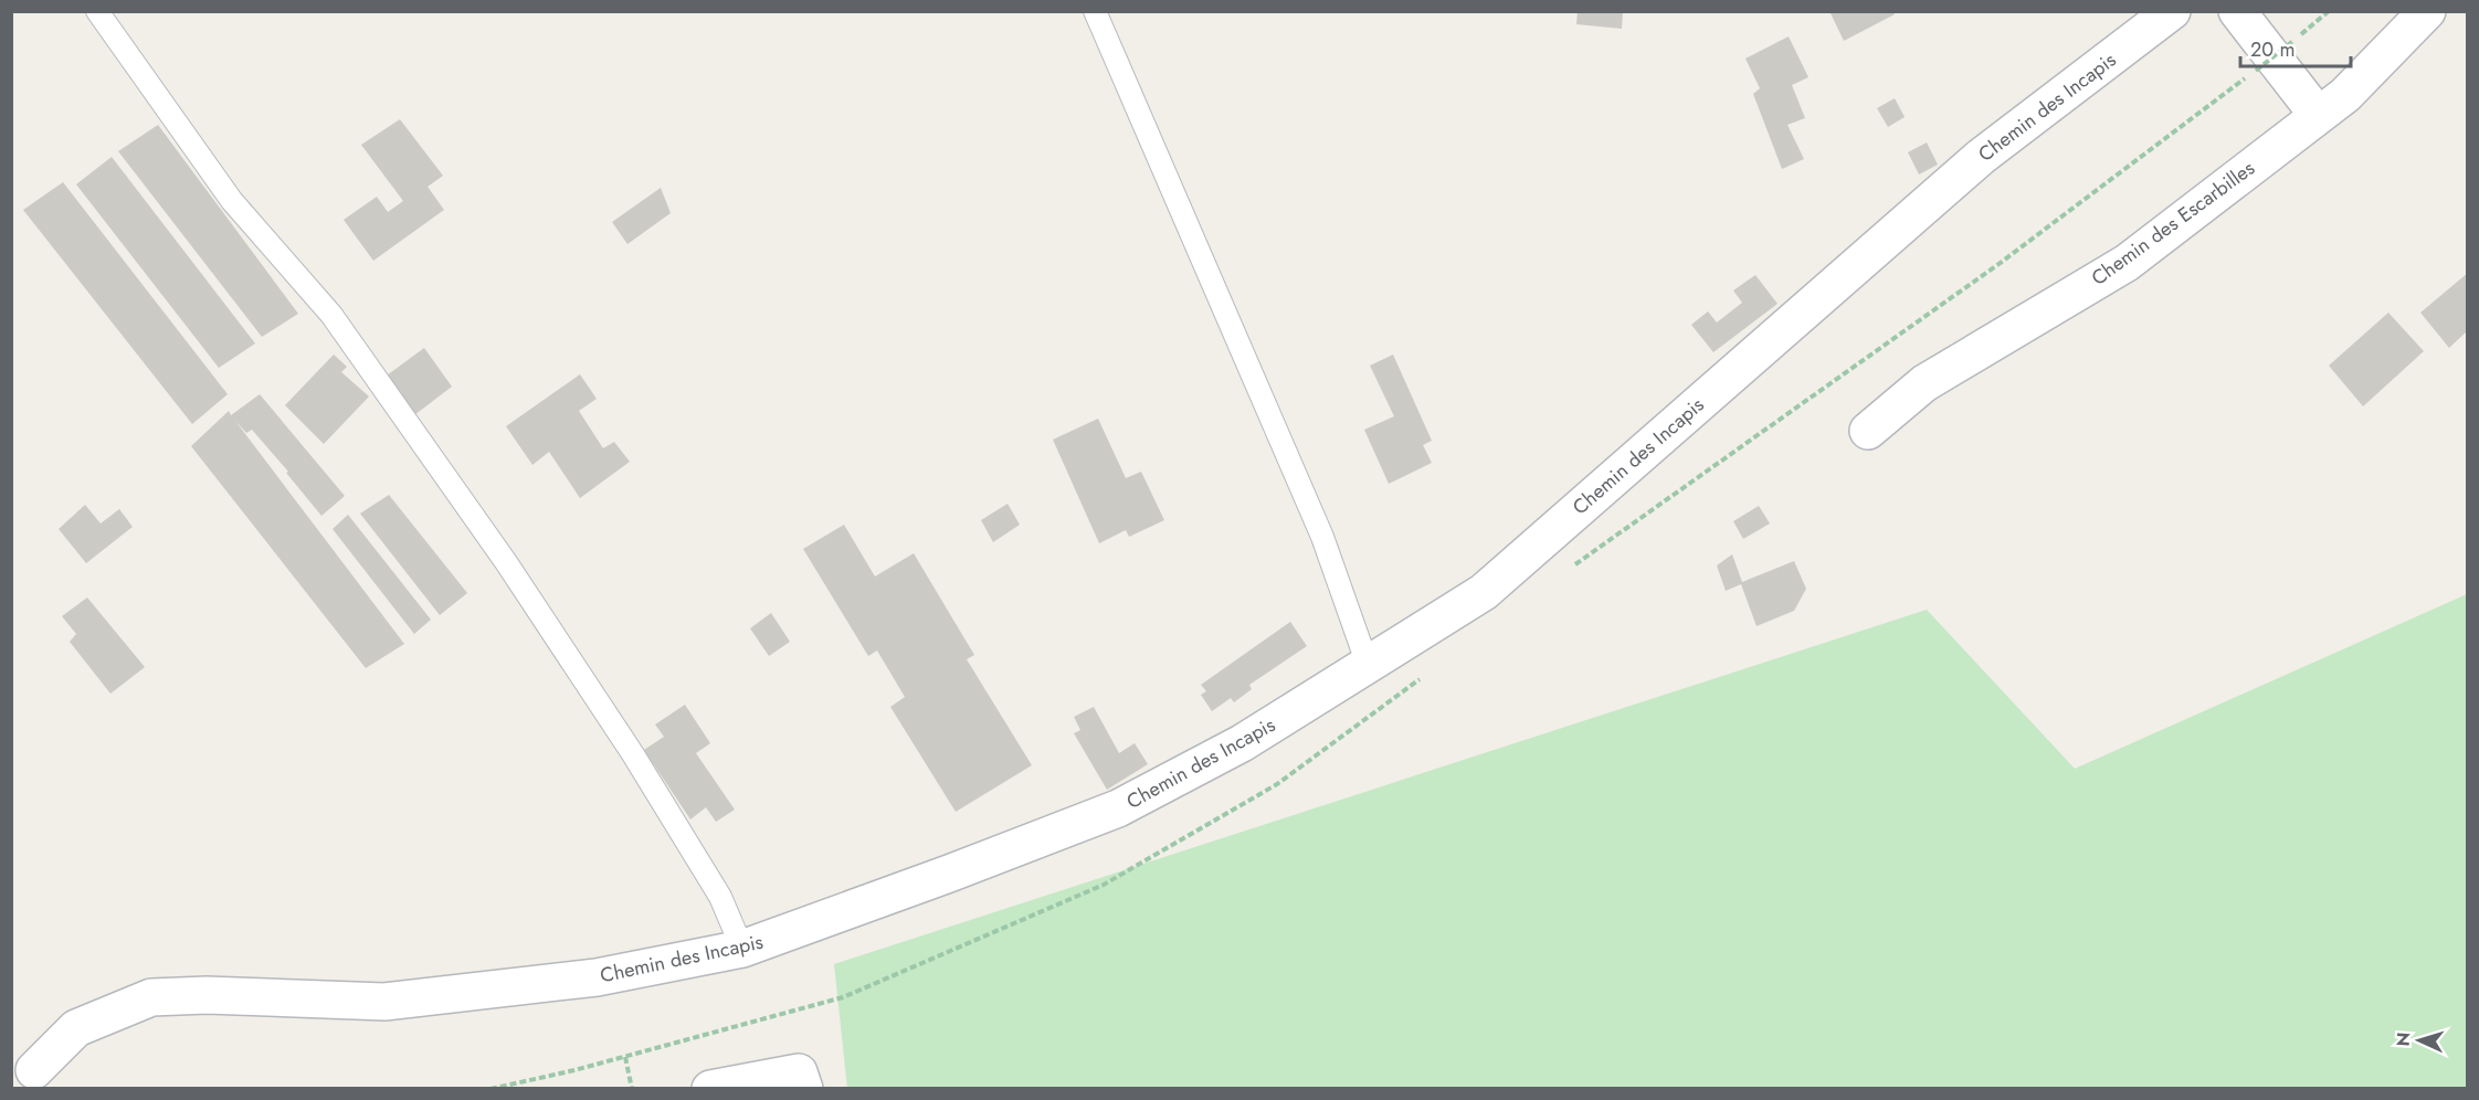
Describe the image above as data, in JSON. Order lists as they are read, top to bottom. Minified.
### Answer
{"streets":{"street":["Chemin des Incapis","Chemin des Escarbilles"]},"scale_bar":"20 m","north":"left"}
